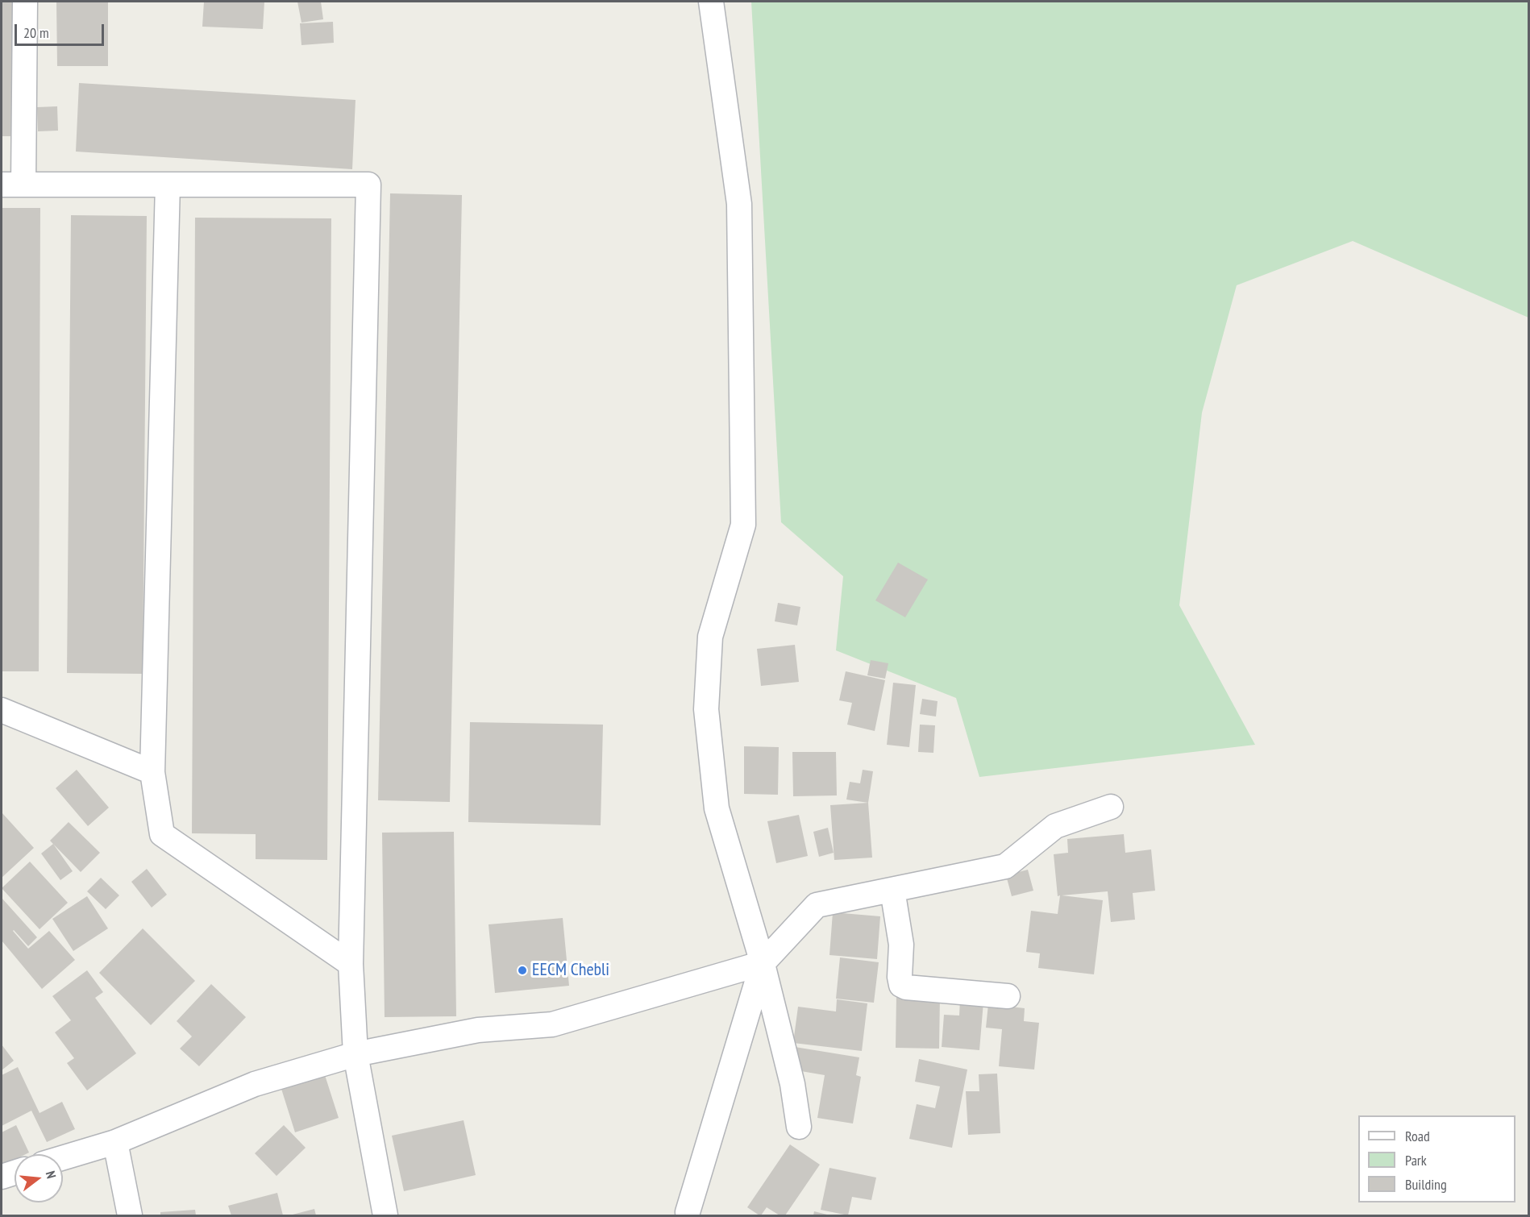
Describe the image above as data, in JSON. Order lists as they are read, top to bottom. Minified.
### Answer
{"places":["EECM Chebli"],"legend":["Road","Park","Building"],"scale_bar":"20 m","north":"right"}
